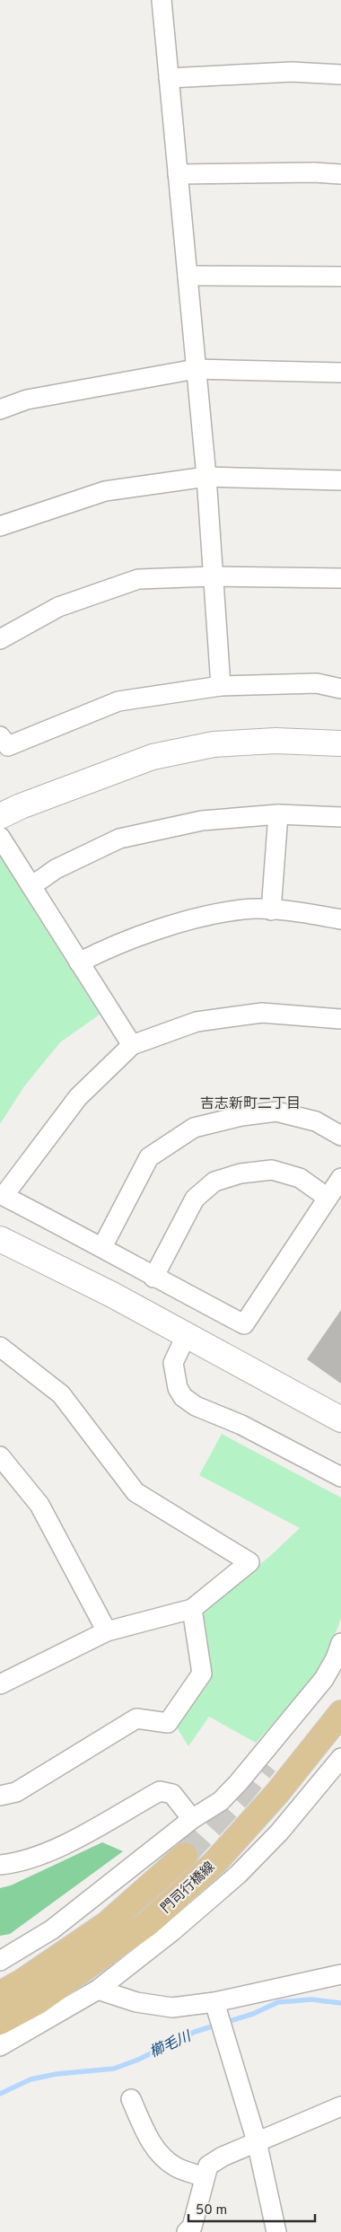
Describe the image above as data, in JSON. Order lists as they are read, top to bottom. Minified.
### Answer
{"streets":{"main road":["門司行橋線"]},"districts":["吉志新町二丁目"],"water":["櫛毛川"],"scale_bar":"50 m"}
